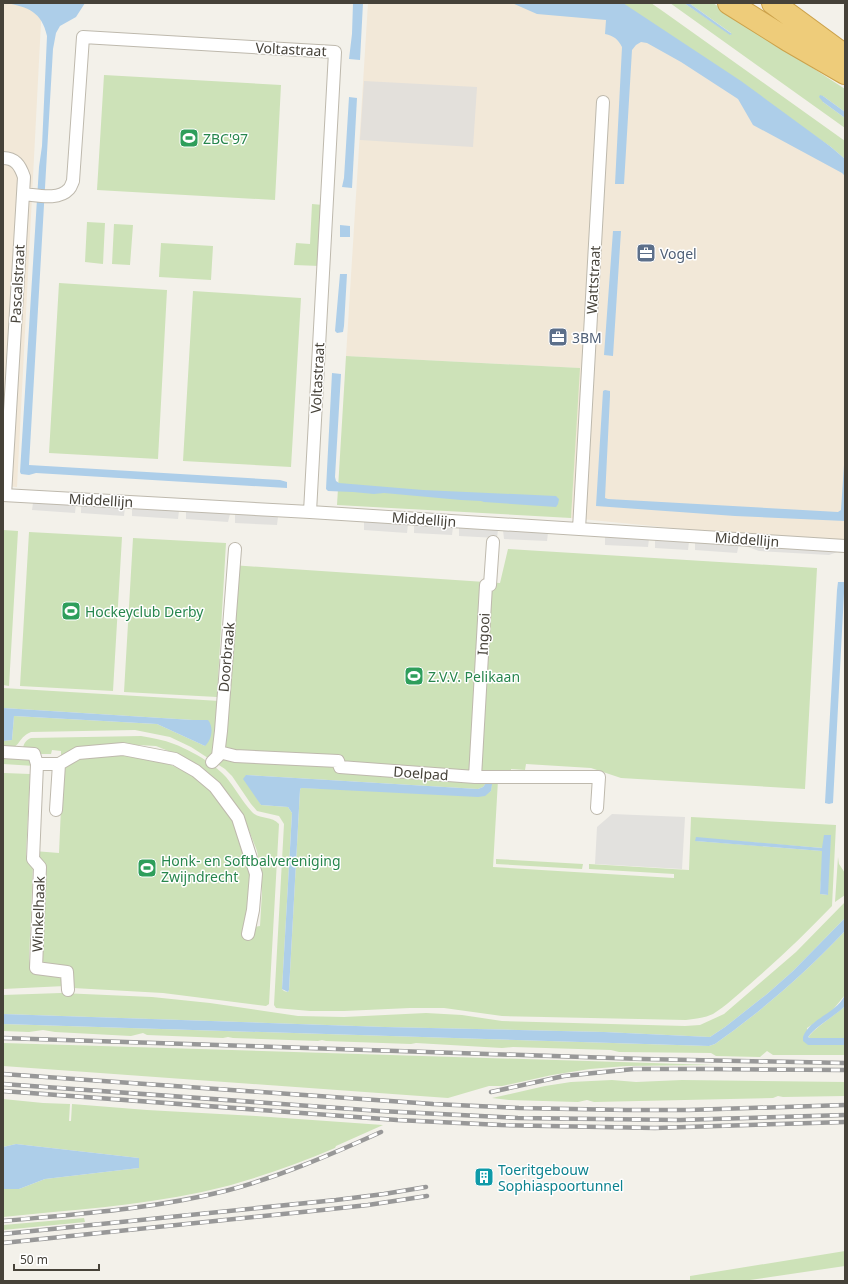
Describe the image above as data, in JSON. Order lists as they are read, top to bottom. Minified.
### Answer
{"streets":{"street":["Voltastraat","Wattstraat","Pascalstraat","Middellijn","Ingooi","Doorbraak","Doelpad","Winkelhaak"]},"crossings":[["Voltastraat","Pascalstraat"],["Voltastraat","Middellijn"],["Wattstraat","Middellijn"],["Pascalstraat","Middellijn"],["Ingooi","Doelpad"],["Doorbraak","Doelpad"]],"places":{"sports":["ZBC'97","Hockeyclub Derby","Z.V.V. Pelikaan","Honk- en Softbalvereniging Zwijndrecht"],"office":["Vogel","3BM"],"building":["Toeritgebouw Sophiaspoortunnel"]},"scale_bar":"50 m"}
